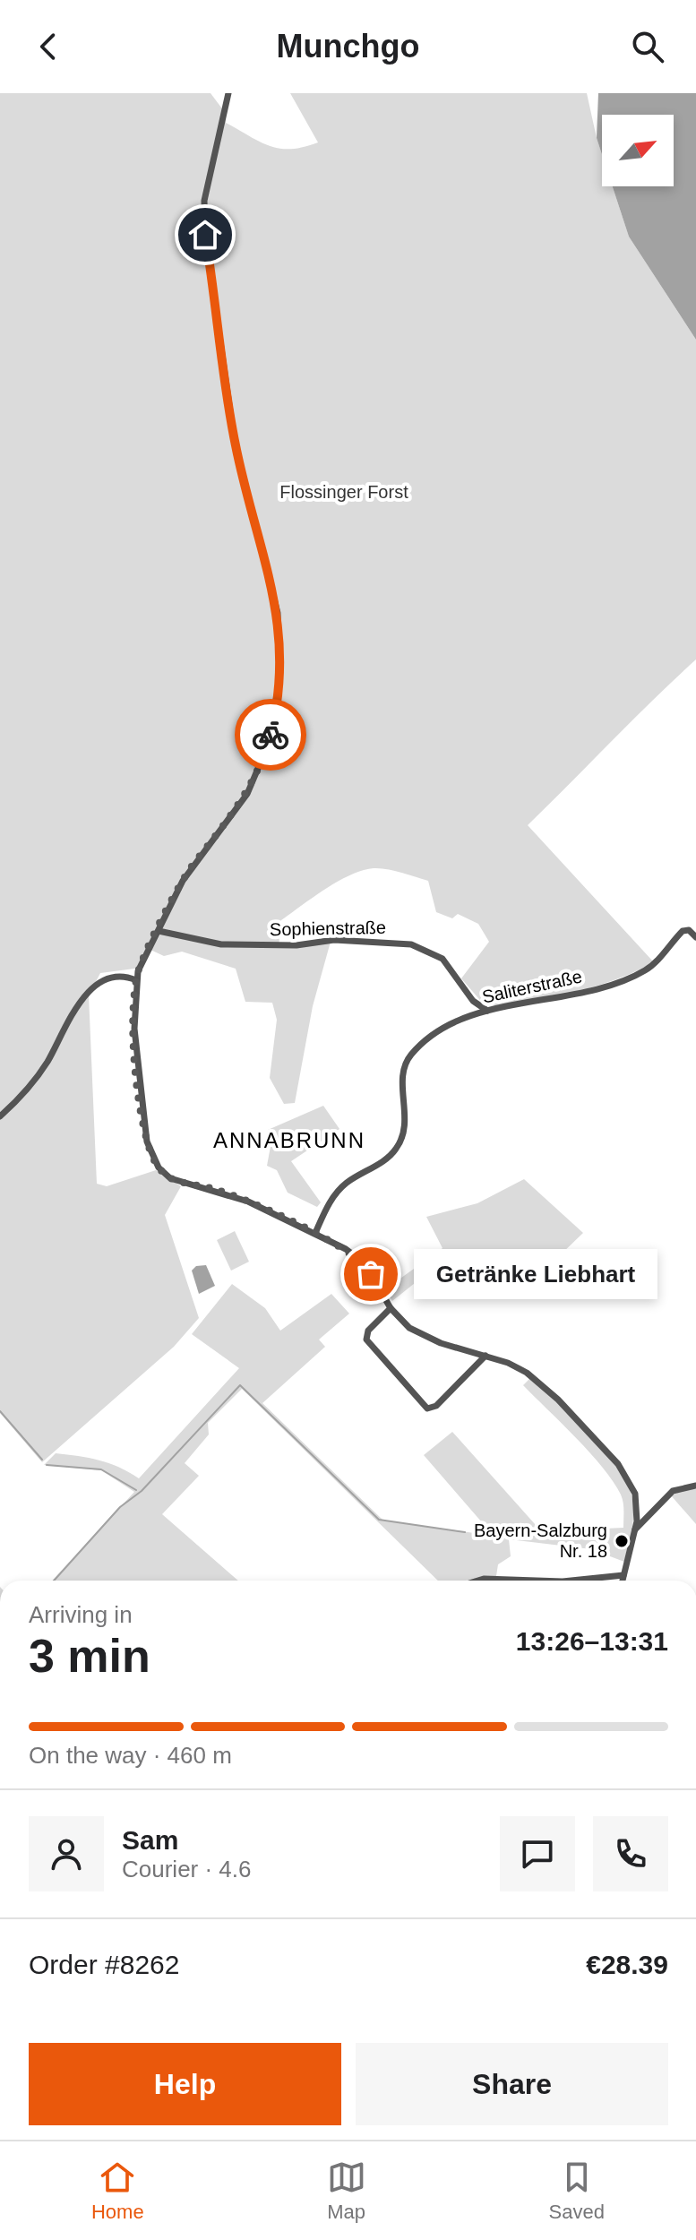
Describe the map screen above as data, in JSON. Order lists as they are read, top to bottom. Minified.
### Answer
{"streets":{"street":["Sophienstraße","Saliterstraße"]},"crossings":[["Sophienstraße","Saliterstraße"]],"districts":["ANNABRUNN"],"parks":["Flossinger Forst"],"places":["Getränke Liebhart","Bayern-Salzburg Nr. 18"],"north":"top right","page":{"header":"Munchgo","bubble":"Getränke Liebhart","heading":["3 min","Arriving in","13:26–13:31"],"panel":["Sam","Courier · 4.6","Order #8262","€28.39"],"bar":"On the way · 460 m","buttons":["Help","Share"],"tabs":["Home","Map","Saved"]}}
